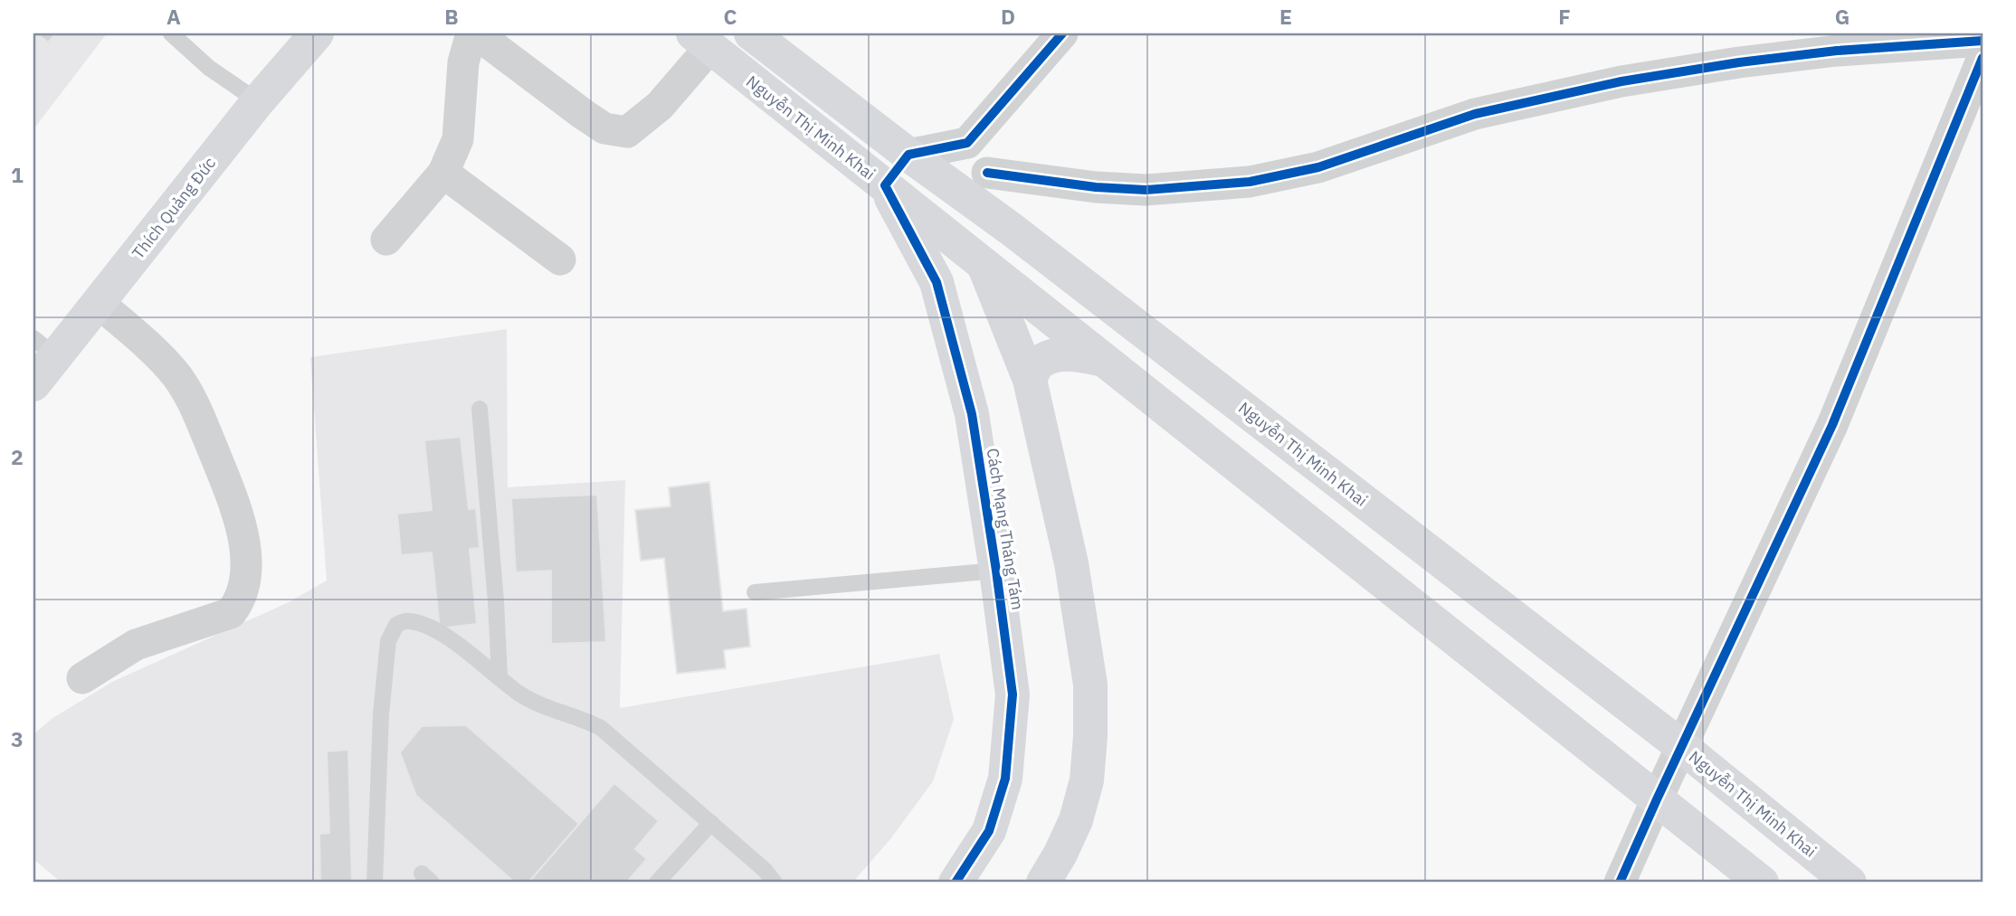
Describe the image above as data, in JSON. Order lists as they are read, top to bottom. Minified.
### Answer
{"streets":{"main road":["Nguyễn Thị Minh Khai","Thích Quảng Đức","Cách Mạng Tháng Tám"]},"crossings":[["Nguyễn Thị Minh Khai","Cách Mạng Tháng Tám"]],"grid":{"columns":["A","B","C","D","E","F","G"],"rows":["1","2","3"]}}
